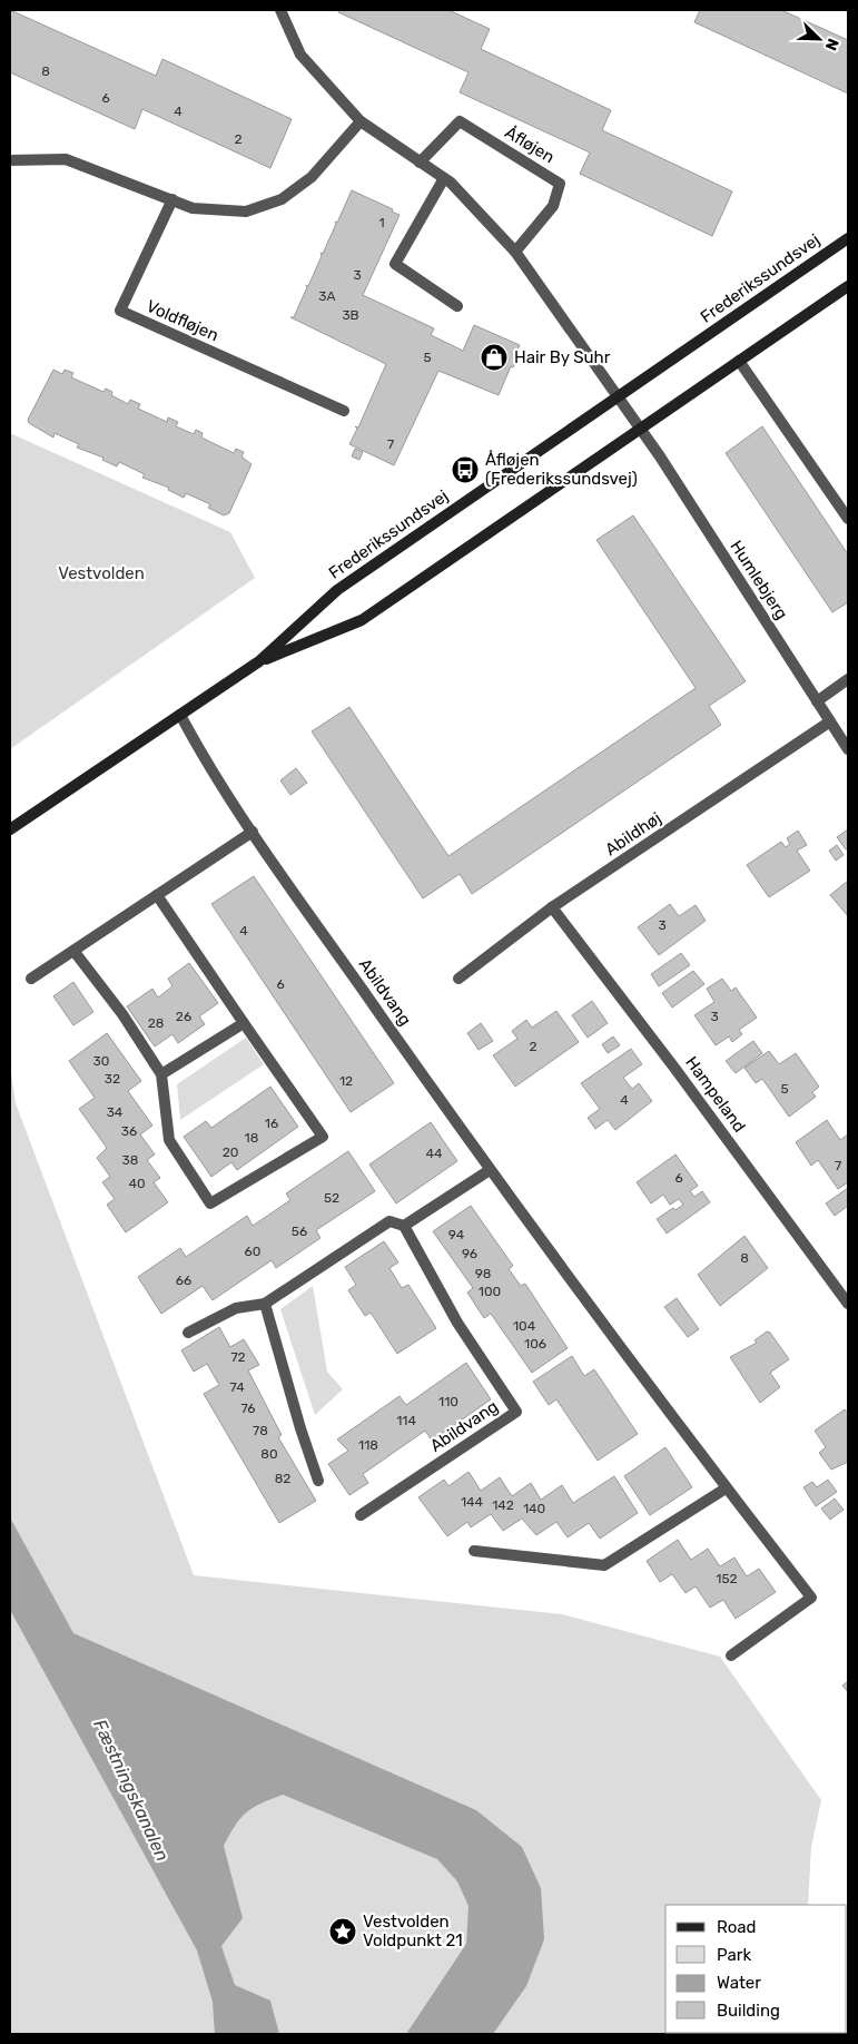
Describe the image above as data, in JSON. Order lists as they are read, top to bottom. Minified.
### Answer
{"streets":{"main road":["Frederikssundsvej"],"street":["Åfløjen","Voldfløjen","Humlebjerg","Abildhøj","Abildvang","Hampeland"]},"crossings":[["Frederikssundsvej","Humlebjerg"],["Frederikssundsvej","Abildvang"],["Humlebjerg","Abildhøj"],["Abildhøj","Hampeland"]],"water":["Fæstningskanalen"],"parks":["Vestvolden"],"places":{"shop":["Hair By Suhr"],"bus stop":["Åfløjen (Frederikssundsvej)"],"place":["Vestvolden Voldpunkt 21"]},"house_numbers":["8","6","4","2","1","3","3A","3B","5","7","3","4","6","26","3","28","2","30","32","12","5","4","34","16","36","18","20","44","38","7","6","40","52","56","94","60","96","8","98","66","100","104","106","72","74","110","76","114","78","118","80","82","144","142","140","152"],"legend":["Road","Park","Water","Building"],"north":"bottom right"}
